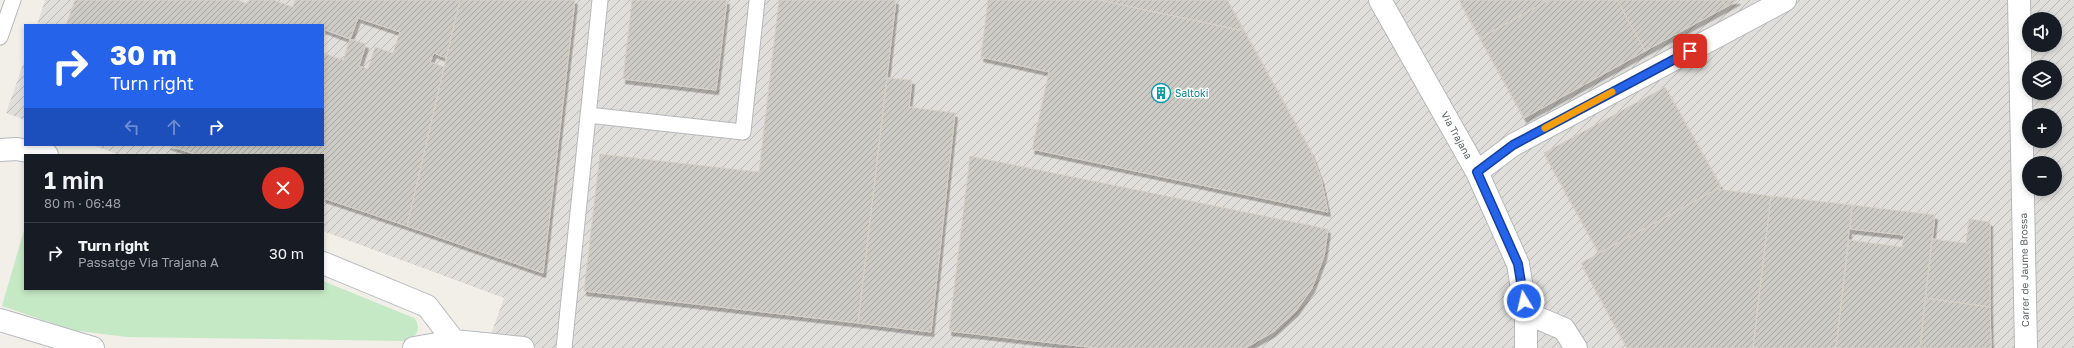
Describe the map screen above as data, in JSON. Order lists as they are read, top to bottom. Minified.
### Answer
{"streets":{"street":["Via Trajana","Carrer de Jaume Brossa"]},"places":{"building":["Saltoki"]},"page":{"map_buttons":["+","−"],"turn":["30 m","Turn right"],"heading":["1 min","80 m · 06:48"],"list":[{"name":"Turn right","note":"Passatge Via Trajana A","value":"30 m"}]}}
